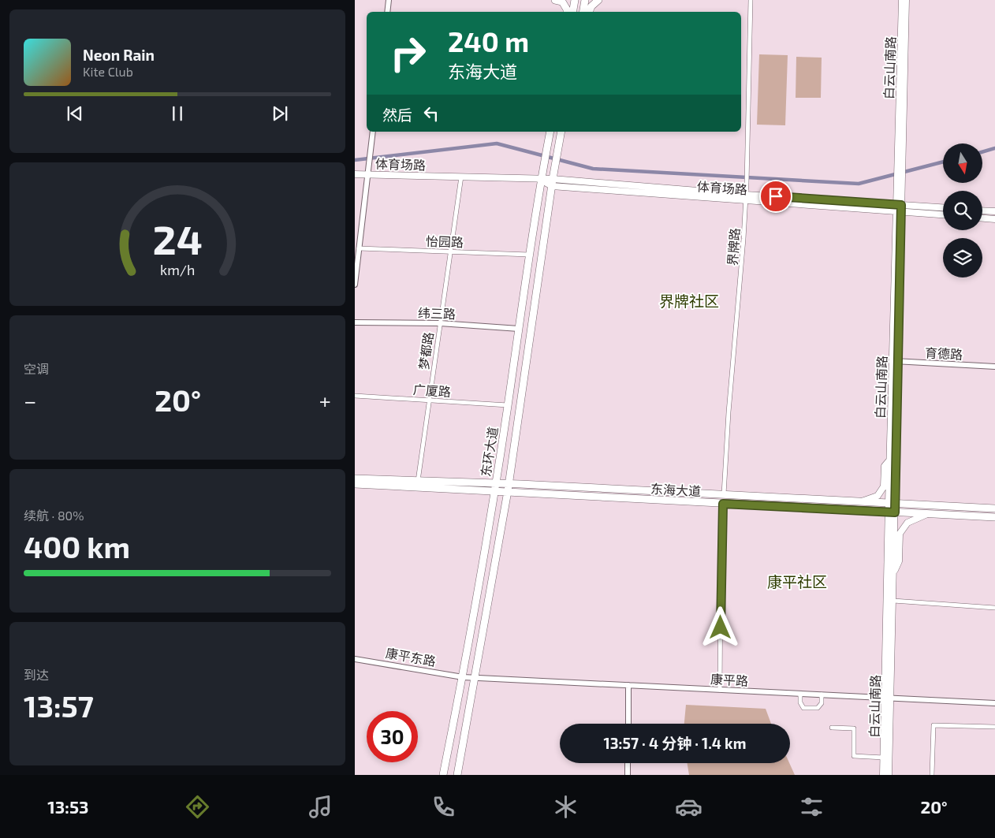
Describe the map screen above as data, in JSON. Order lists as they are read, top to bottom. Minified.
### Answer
{"streets":{"main road":["白云山南路","体育场路","东环大道","东海大道"],"street":["怡园路","界牌路","纬三路","梦都路","育德路","广厦路","康平东路","康平路"]},"crossings":[["白云山南路","体育场路"],["白云山南路","育德路"],["白云山南路","东海大道"],["白云山南路","康平路"],["体育场路","界牌路"],["体育场路","梦都路"],["体育场路","东环大道"],["怡园路","梦都路"],["怡园路","东环大道"],["界牌路","东海大道"],["纬三路","梦都路"],["纬三路","东环大道"],["梦都路","广厦路"],["梦都路","东海大道"],["广厦路","东环大道"],["东环大道","东海大道"],["东环大道","康平东路"],["东环大道","康平路"],["康平东路","康平路"]],"districts":["界牌社区","康平社区"],"north":"bottom","page":{"turn":["240 m","东海大道"],"song":["Neon Rain","Kite Club"],"then":"然后","tile":["空调",["续航 · 80%","400 km"],["到达","13:57"]],"heat":["−","20°","+"],"limit":"30","trip":"13:57 · 4 分钟 · 1.4 km","tabs":["13:53","20°"],"gauge":["24","km/h"]}}
